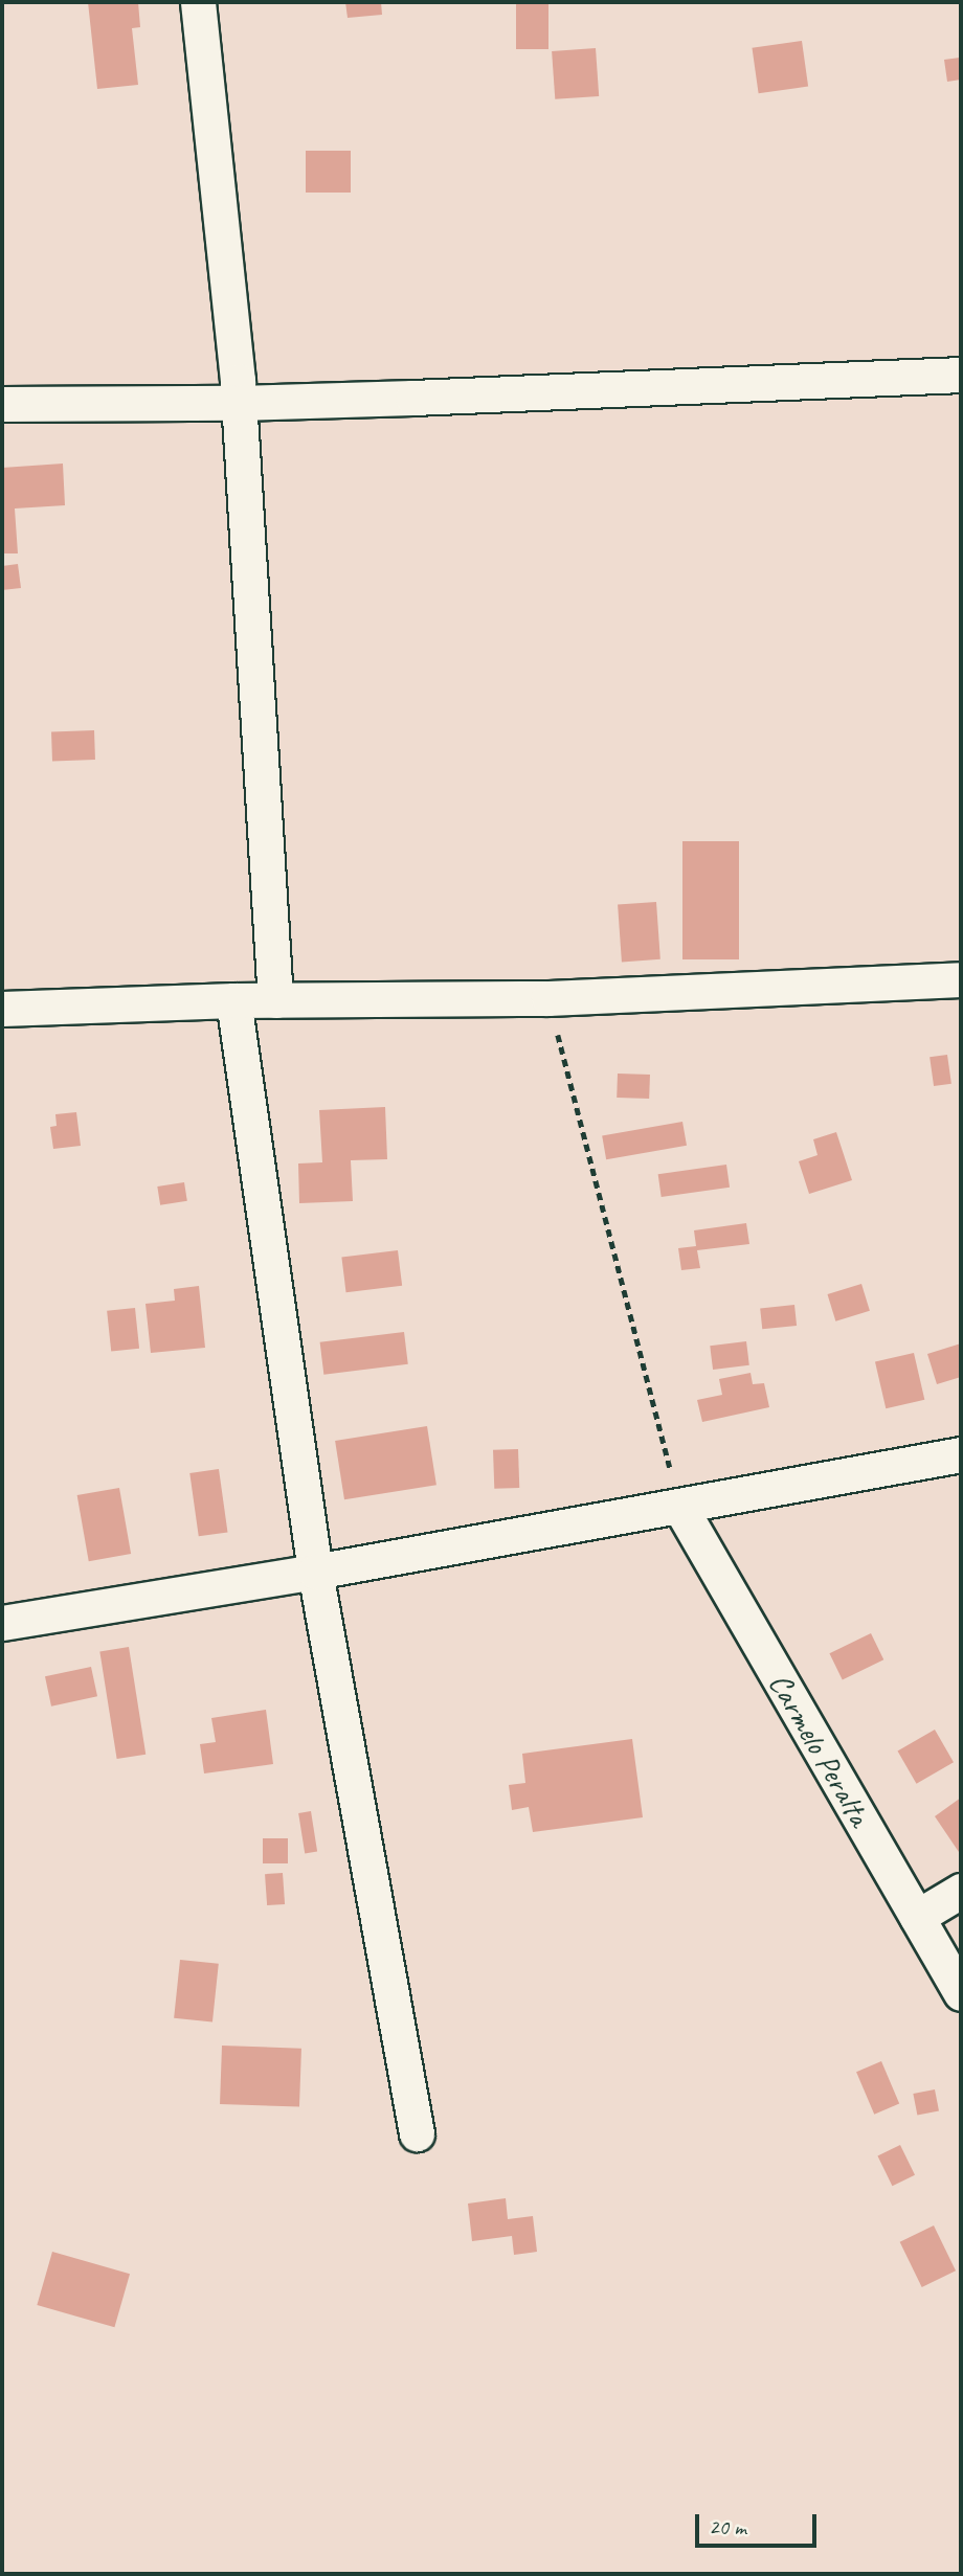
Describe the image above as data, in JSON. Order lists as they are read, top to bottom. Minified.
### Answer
{"streets":{"street":["Carmelo Peralta"]},"scale_bar":"20 m"}
